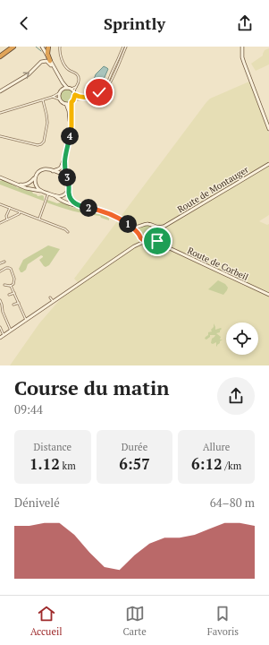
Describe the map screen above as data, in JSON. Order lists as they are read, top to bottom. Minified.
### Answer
{"streets":{"main road":["Route de Montauger","Route de Corbeil"]},"crossings":[["Route de Montauger","Route de Corbeil"]],"page":{"header":"Sprintly","pins":["4","3","2","1"],"heading":["Course du matin","09:44"],"stats":[["Distance","1.12 km"],["Durée","6:57"],["Allure","6:12 /km"]],"chart":["Dénivelé","64–80 m"],"tabs":["Accueil","Carte","Favoris"]}}
